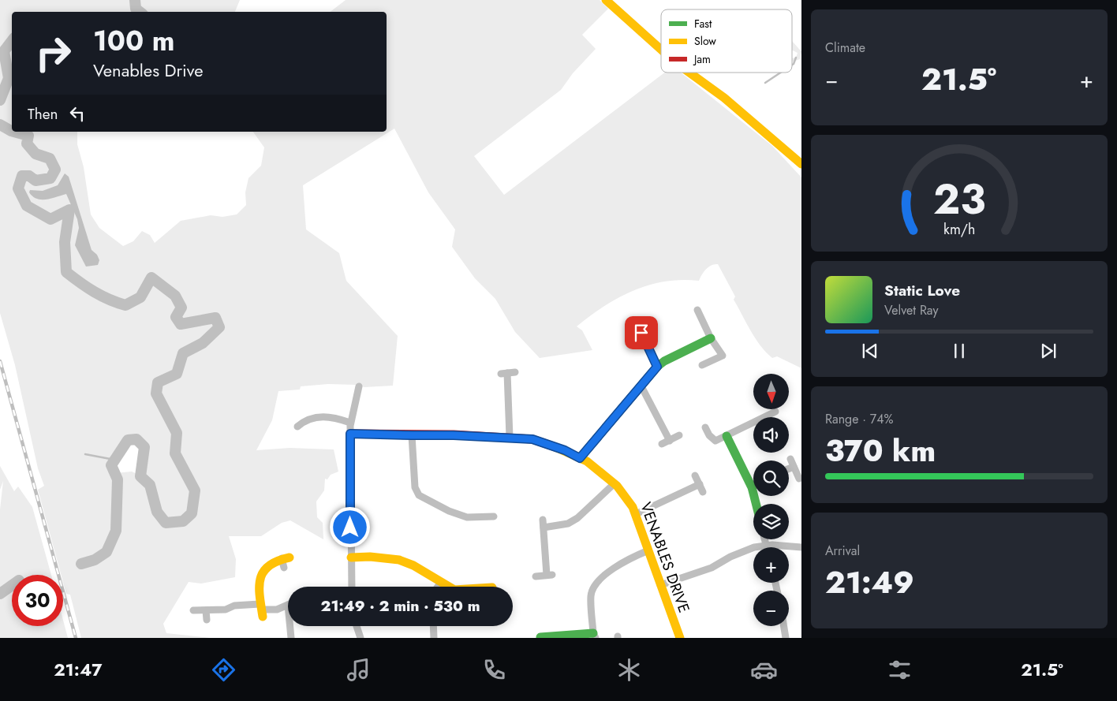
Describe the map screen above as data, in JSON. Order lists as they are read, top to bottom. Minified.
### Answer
{"streets":{"street":["VENABLES DRIVE"]},"legend":["Fast","Slow","Jam"],"north":"bottom","page":{"tile":["Climate",["Range · 74%","370 km"],["Arrival","21:49"]],"turn":["100 m","Venables Drive"],"heat":["−","21.5°","+"],"then":"Then","song":["Static Love","Velvet Ray"],"map_buttons":["+","−"],"limit":"30","trip":"21:49 · 2 min · 530 m","tabs":["21:47","21.5°"],"gauge":["23","km/h"]}}
